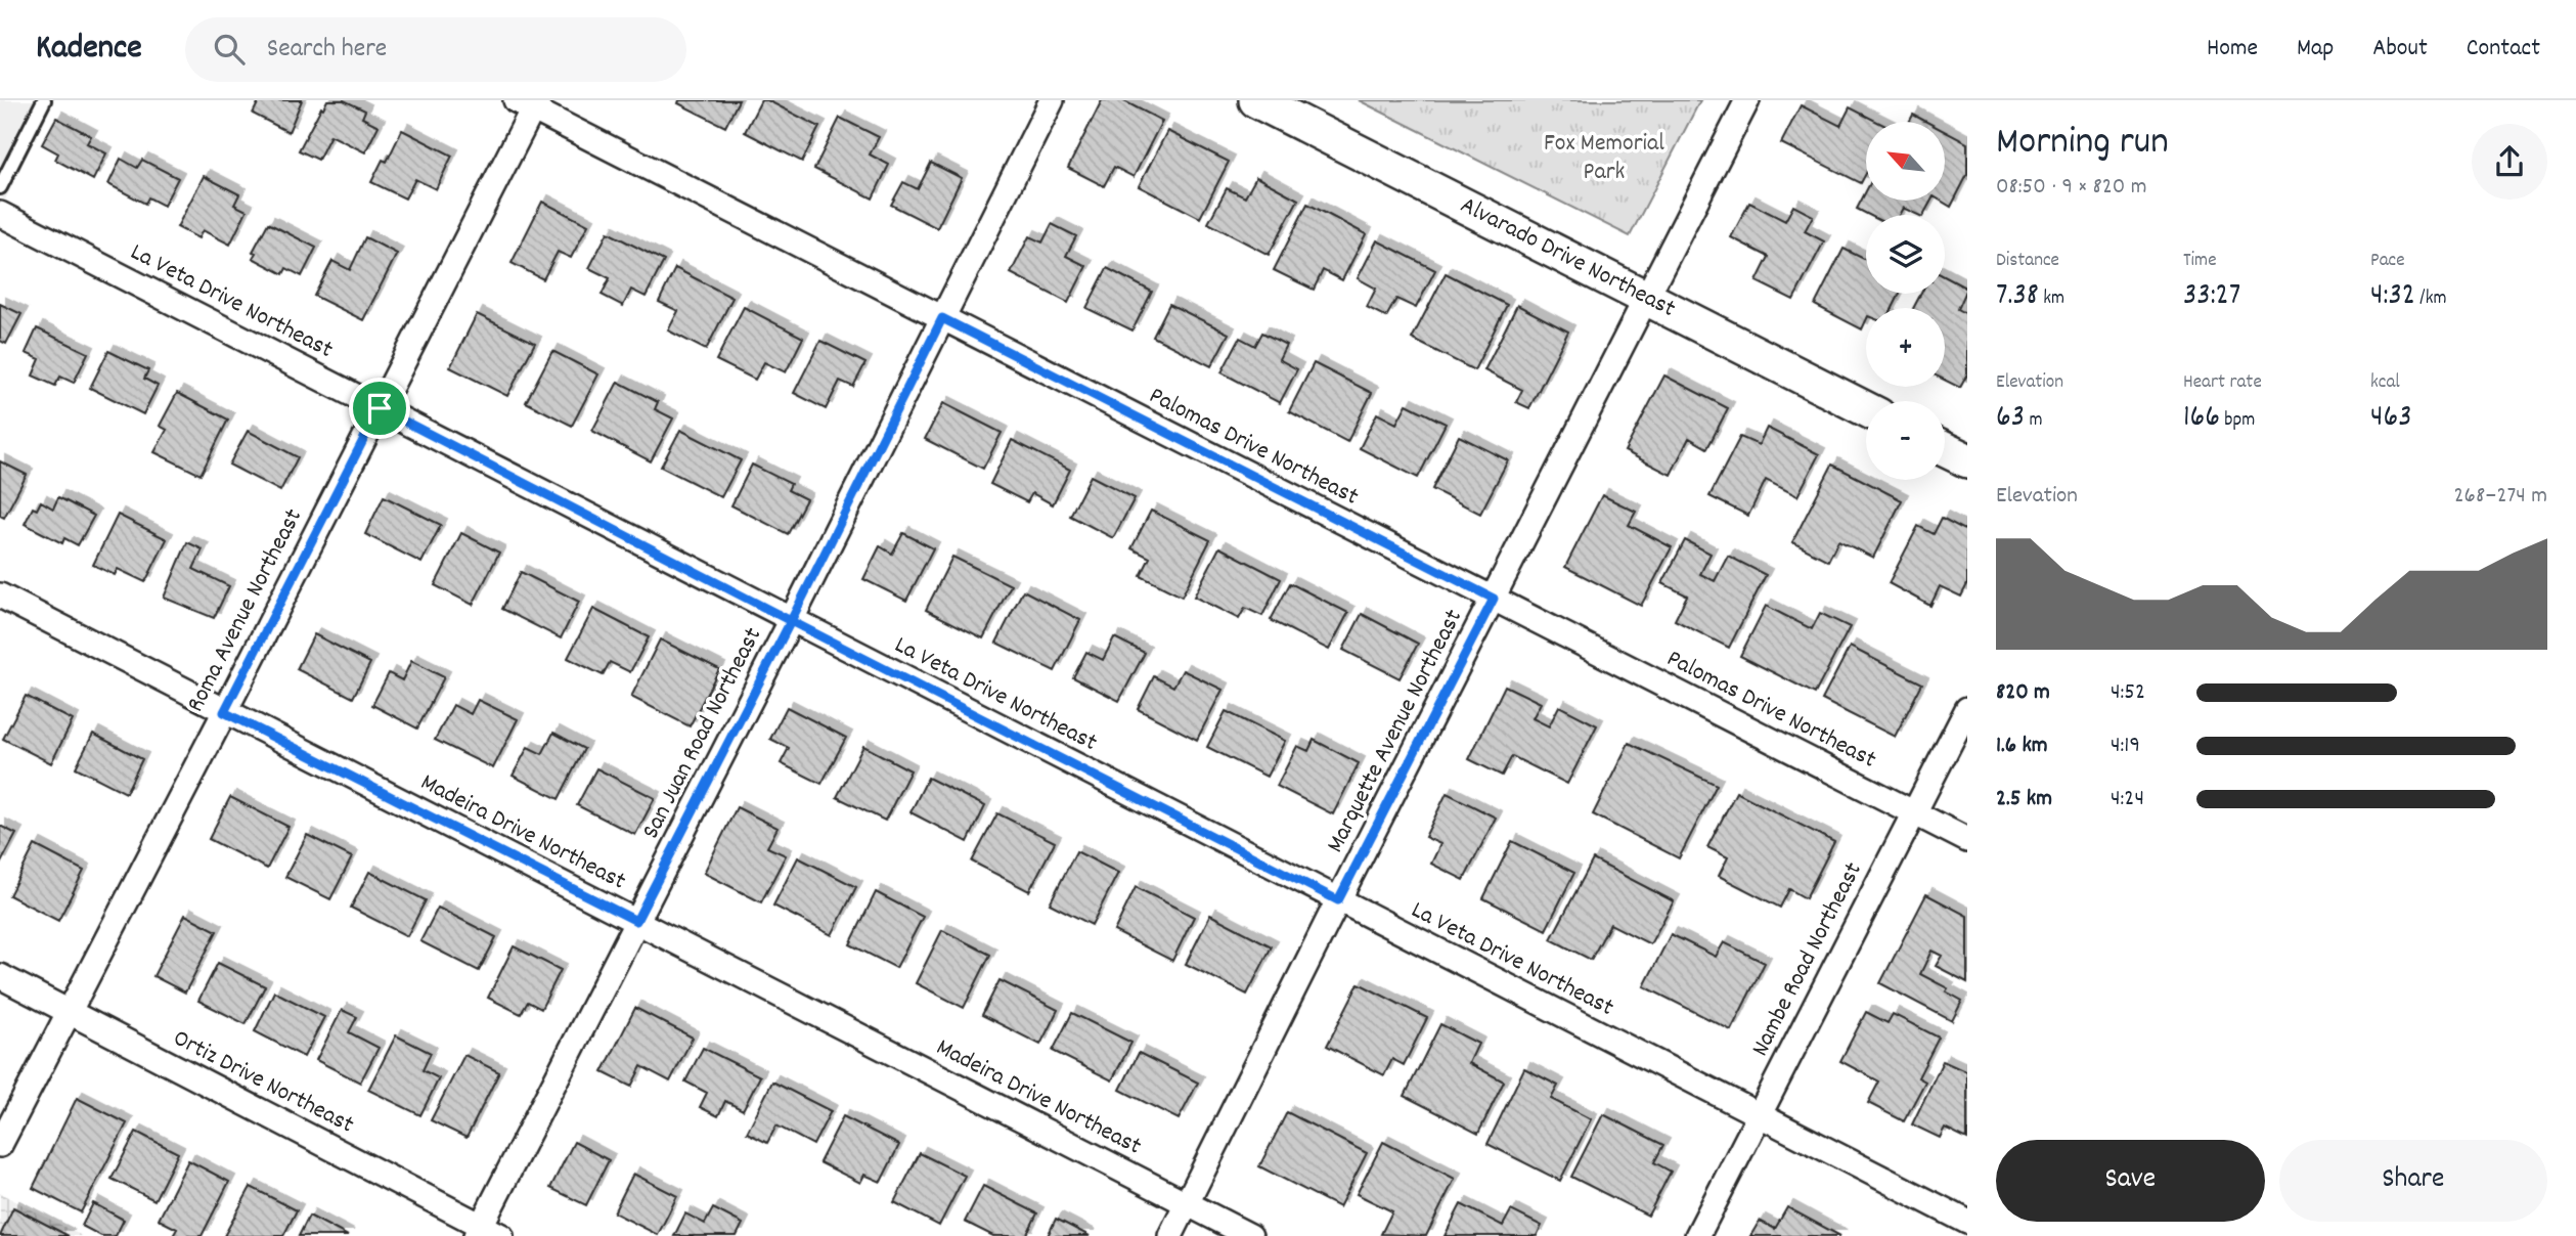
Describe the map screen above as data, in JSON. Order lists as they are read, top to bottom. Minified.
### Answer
{"streets":{"street":["Alvarado Drive Northeast","La Veta Drive Northeast","Palomas Drive Northeast","Roma Avenue Northeast","Marquette Avenue Northeast","San Juan Road Northeast","Madeira Drive Northeast","Nambe Road Northeast","Ortiz Drive Northeast"]},"crossings":[["Alvarado Drive Northeast","Marquette Avenue Northeast"],["La Veta Drive Northeast","Roma Avenue Northeast"],["La Veta Drive Northeast","Marquette Avenue Northeast"],["La Veta Drive Northeast","San Juan Road Northeast"],["La Veta Drive Northeast","Nambe Road Northeast"],["Palomas Drive Northeast","Roma Avenue Northeast"],["Palomas Drive Northeast","Marquette Avenue Northeast"],["Palomas Drive Northeast","San Juan Road Northeast"],["Palomas Drive Northeast","Nambe Road Northeast"],["Roma Avenue Northeast","Madeira Drive Northeast"],["Roma Avenue Northeast","Ortiz Drive Northeast"],["Marquette Avenue Northeast","Madeira Drive Northeast"],["San Juan Road Northeast","Madeira Drive Northeast"],["San Juan Road Northeast","Ortiz Drive Northeast"]],"parks":["Fox Memorial Park"],"north":"top left","page":{"header":"Kadence","search":"Search here","nav":["Home","Map","About","Contact"],"heading":["Morning run","08:50 · 9 × 820 m"],"map_buttons":["+","−"],"stats":[["Distance","7.38 km"],["Time","33:27"],["Pace","4:32 /km"],["Elevation","63 m"],["Heart rate","166 bpm"],["kcal","463"]],"chart":["Elevation","268–274 m"],"list":[{"name":"820 m","note":"4:52"},{"name":"1.6 km","note":"4:19"},{"name":"2.5 km","note":"4:24"}],"buttons":["Save","Share"]}}
